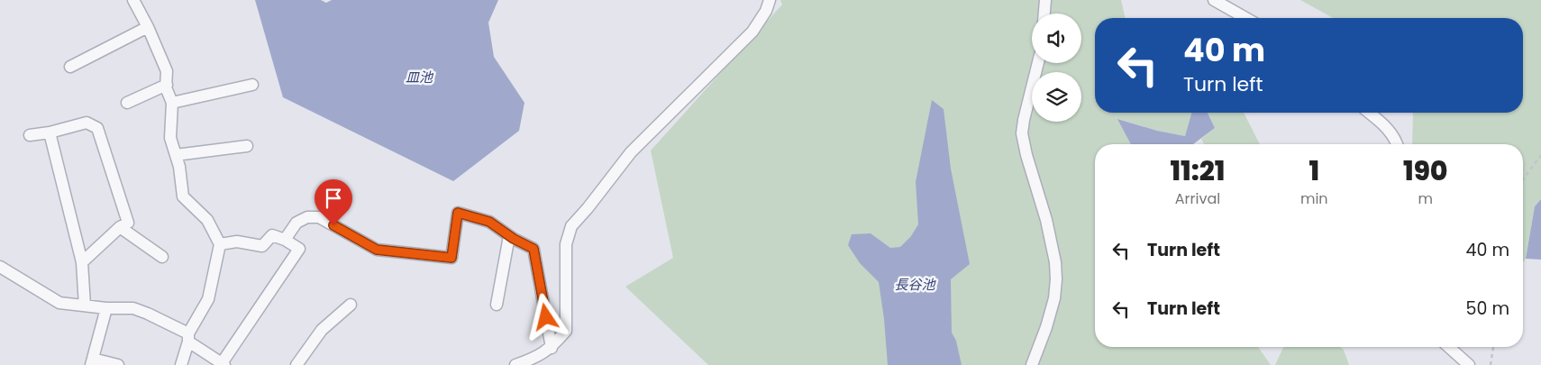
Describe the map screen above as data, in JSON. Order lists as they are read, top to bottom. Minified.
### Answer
{"water":["皿池","長谷池"],"page":{"turn":["40 m","Turn left"],"eta":["11:21","Arrival","1","min","190","m"],"list":[{"name":"Turn left","value":"40 m"},{"name":"Turn left","value":"50 m"}]}}
